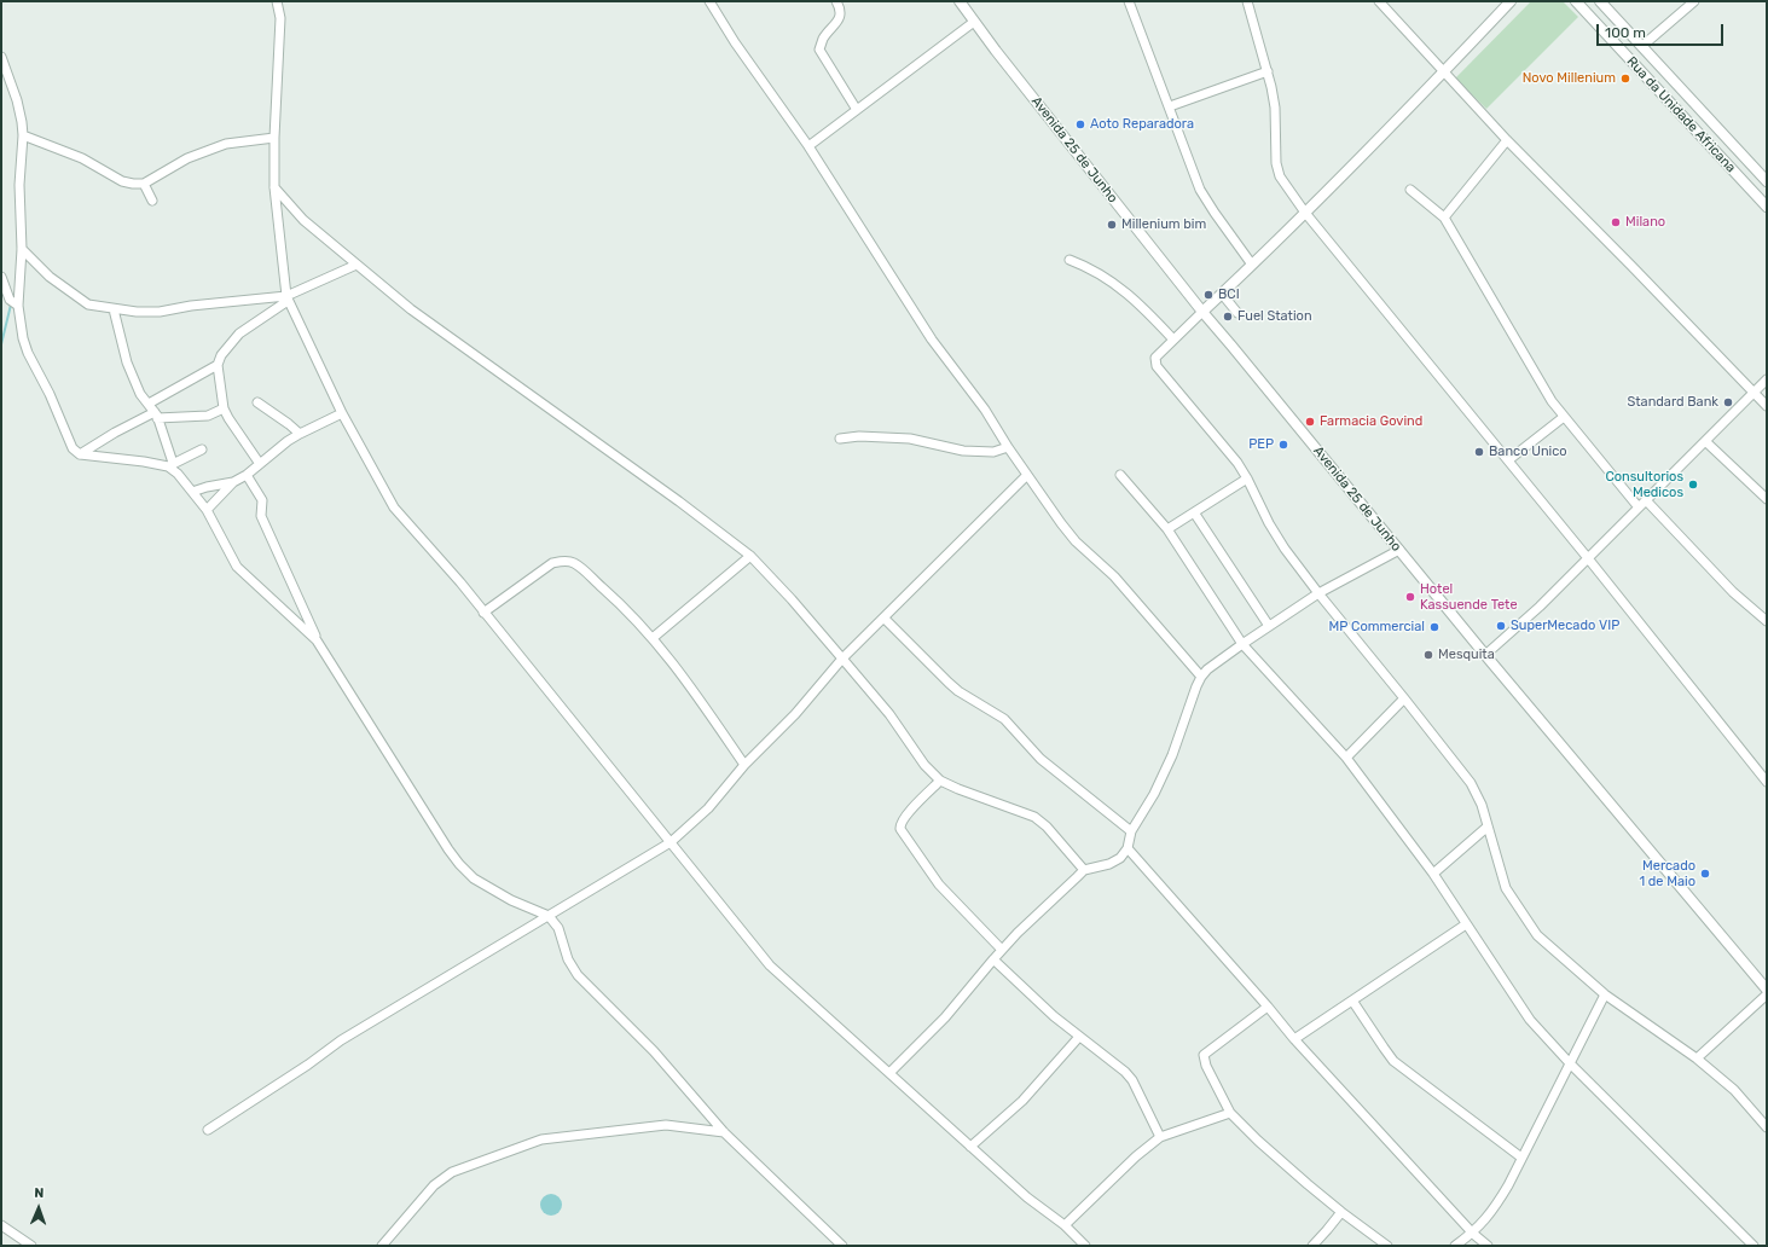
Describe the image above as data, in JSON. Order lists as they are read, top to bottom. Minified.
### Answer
{"streets":{"street":["Rua da Unidade Africana","Avenida 25 de Junho"]},"places":["Novo Millenium","Aoto Reparadora","Milano","Millenium bim","BCI","Fuel Station","Standard Bank","Farmacia Govind","PEP","Banco Unico","Consultorios Medicos","Hotel Kassuende Tete","SuperMecado VIP","MP Commercial","Mesquita","Mercado 1 de Maio"],"scale_bar":"100 m","north":"top"}
